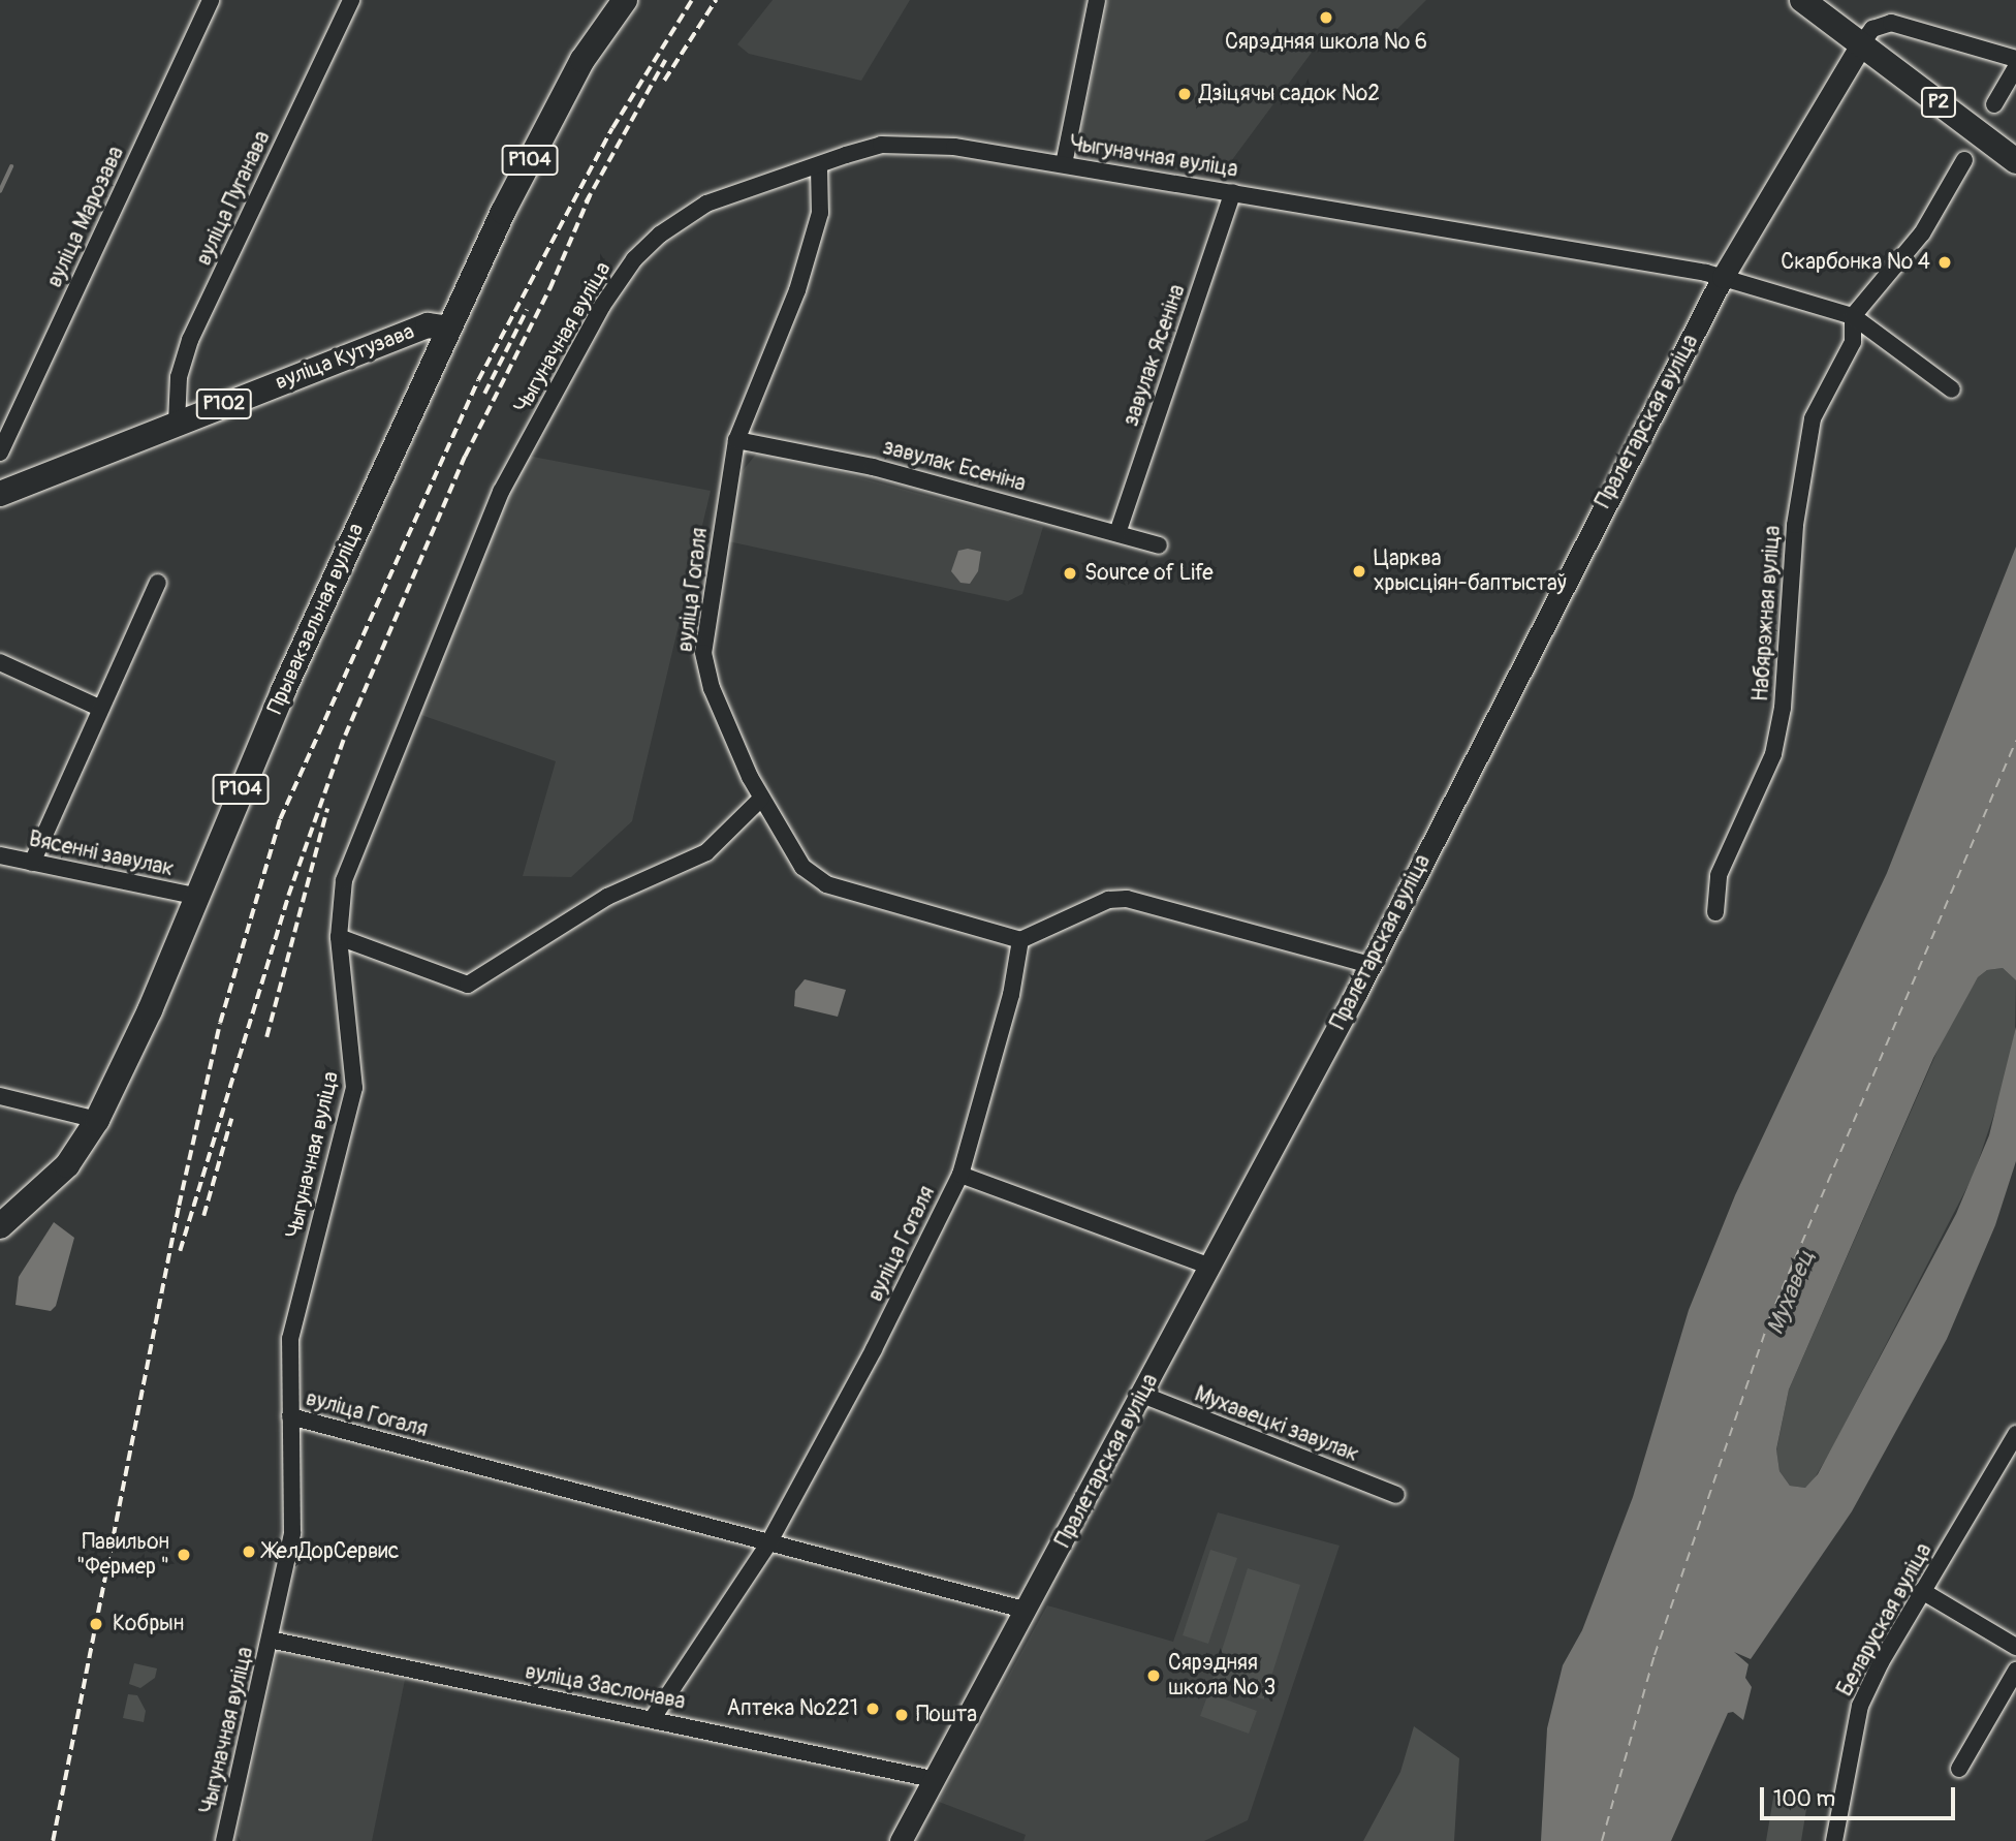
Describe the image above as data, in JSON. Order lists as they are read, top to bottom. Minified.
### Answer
{"streets":{"main road":["Р2","Р104","вуліца Кутузава","Р102","Пралетарская вуліца","Прывакзальная вуліца"],"street":["Чыгуначная вуліца","вуліца Пуганава","вуліца Марозава","завулак Ясеніна","завулак Есеніна","вуліца Гогаля","Набярэжная вуліца","Вясенні завулак","Мухавецкі завулак","Беларуская вуліца","вуліца Заслонава"]},"crossings":[["Р2","Пралетарская вуліца"],["Чыгуначная вуліца","завулак Ясеніна"],["Чыгуначная вуліца","Пралетарская вуліца"],["Чыгуначная вуліца","вуліца Гогаля"],["Чыгуначная вуліца","Набярэжная вуліца"],["Чыгуначная вуліца","вуліца Заслонава"],["вуліца Пуганава","вуліца Кутузава"],["завулак Ясеніна","завулак Есеніна"],["вуліца Кутузава","Прывакзальная вуліца"],["Пралетарская вуліца","вуліца Гогаля"],["Пралетарская вуліца","Мухавецкі завулак"],["Пралетарская вуліца","вуліца Заслонава"],["завулак Есеніна","вуліца Гогаля"],["вуліца Гогаля","вуліца Заслонава"],["Прывакзальная вуліца","Вясенні завулак"]],"water":["Мухавец"],"places":["Сярэдняя школа № 6","Дзіцячы садок №2","Скарбонка № 4","Царква хрысціян-баптыстаў","Source of Life","ЖелДорСервис","Павильон \"Фермер \"","Кобрын","Сярэдняя школа № 3","Аптека №221","Пошта"],"scale_bar":"100 m"}
